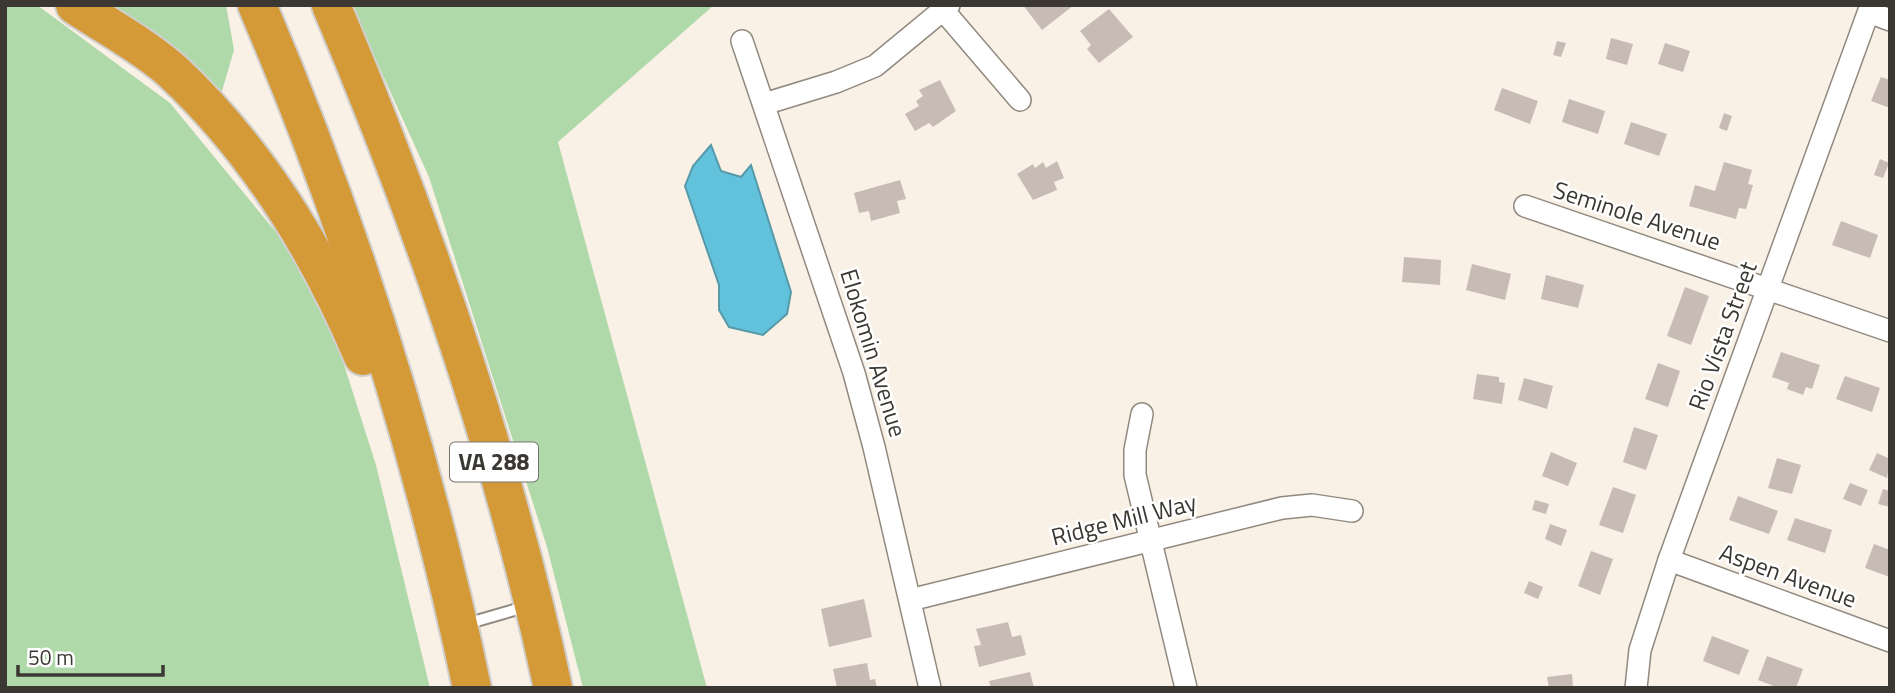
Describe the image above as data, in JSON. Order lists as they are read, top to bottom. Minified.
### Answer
{"streets":{"highway":["VA 288"],"street":["Seminole Avenue","Rio Vista Street","Elokomin Avenue","Ridge Mill Way","Aspen Avenue"]},"crossings":[["Seminole Avenue","Rio Vista Street"],["Rio Vista Street","Aspen Avenue"],["Elokomin Avenue","Ridge Mill Way"]],"scale_bar":"50 m"}
